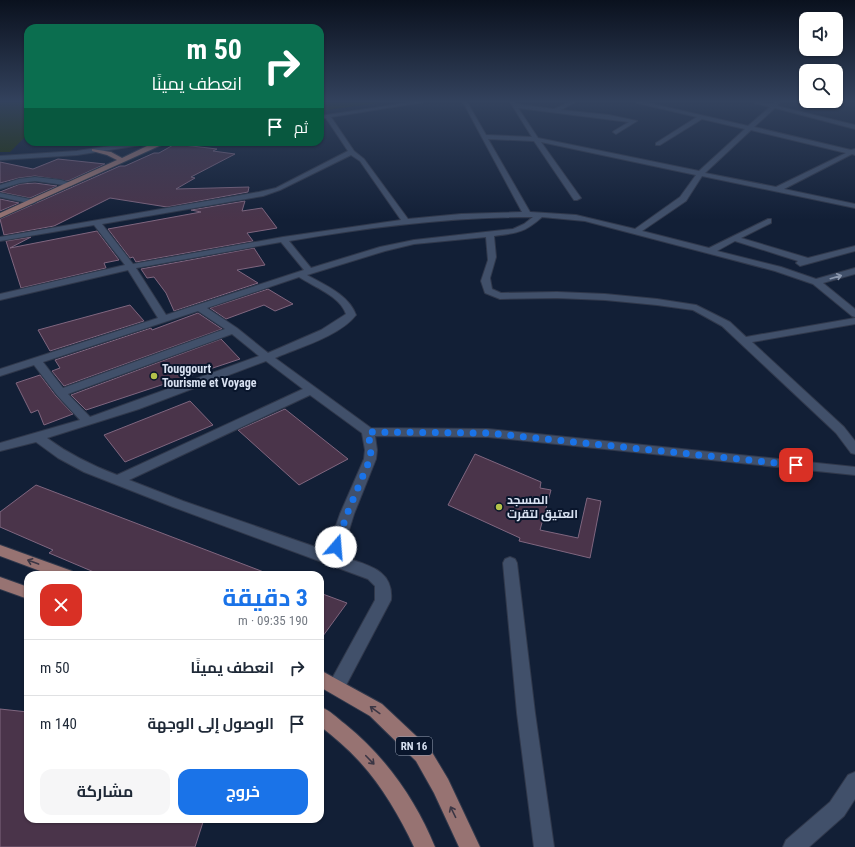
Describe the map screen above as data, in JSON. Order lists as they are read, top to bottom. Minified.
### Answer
{"streets":{"main road":["RN 16"]},"places":["Touggourt Tourisme et Voyage","المسجد العتيق لتقرت"],"page":{"turn":["50 m","انعطف يمينًا"],"then":"ثم","heading":["3 دقيقة","190 m · 09:35"],"list":[{"name":"انعطف يمينًا","value":"50 m"},{"name":"الوصول إلى الوجهة","value":"140 m"}],"buttons":["خروج","مشاركة"]}}
